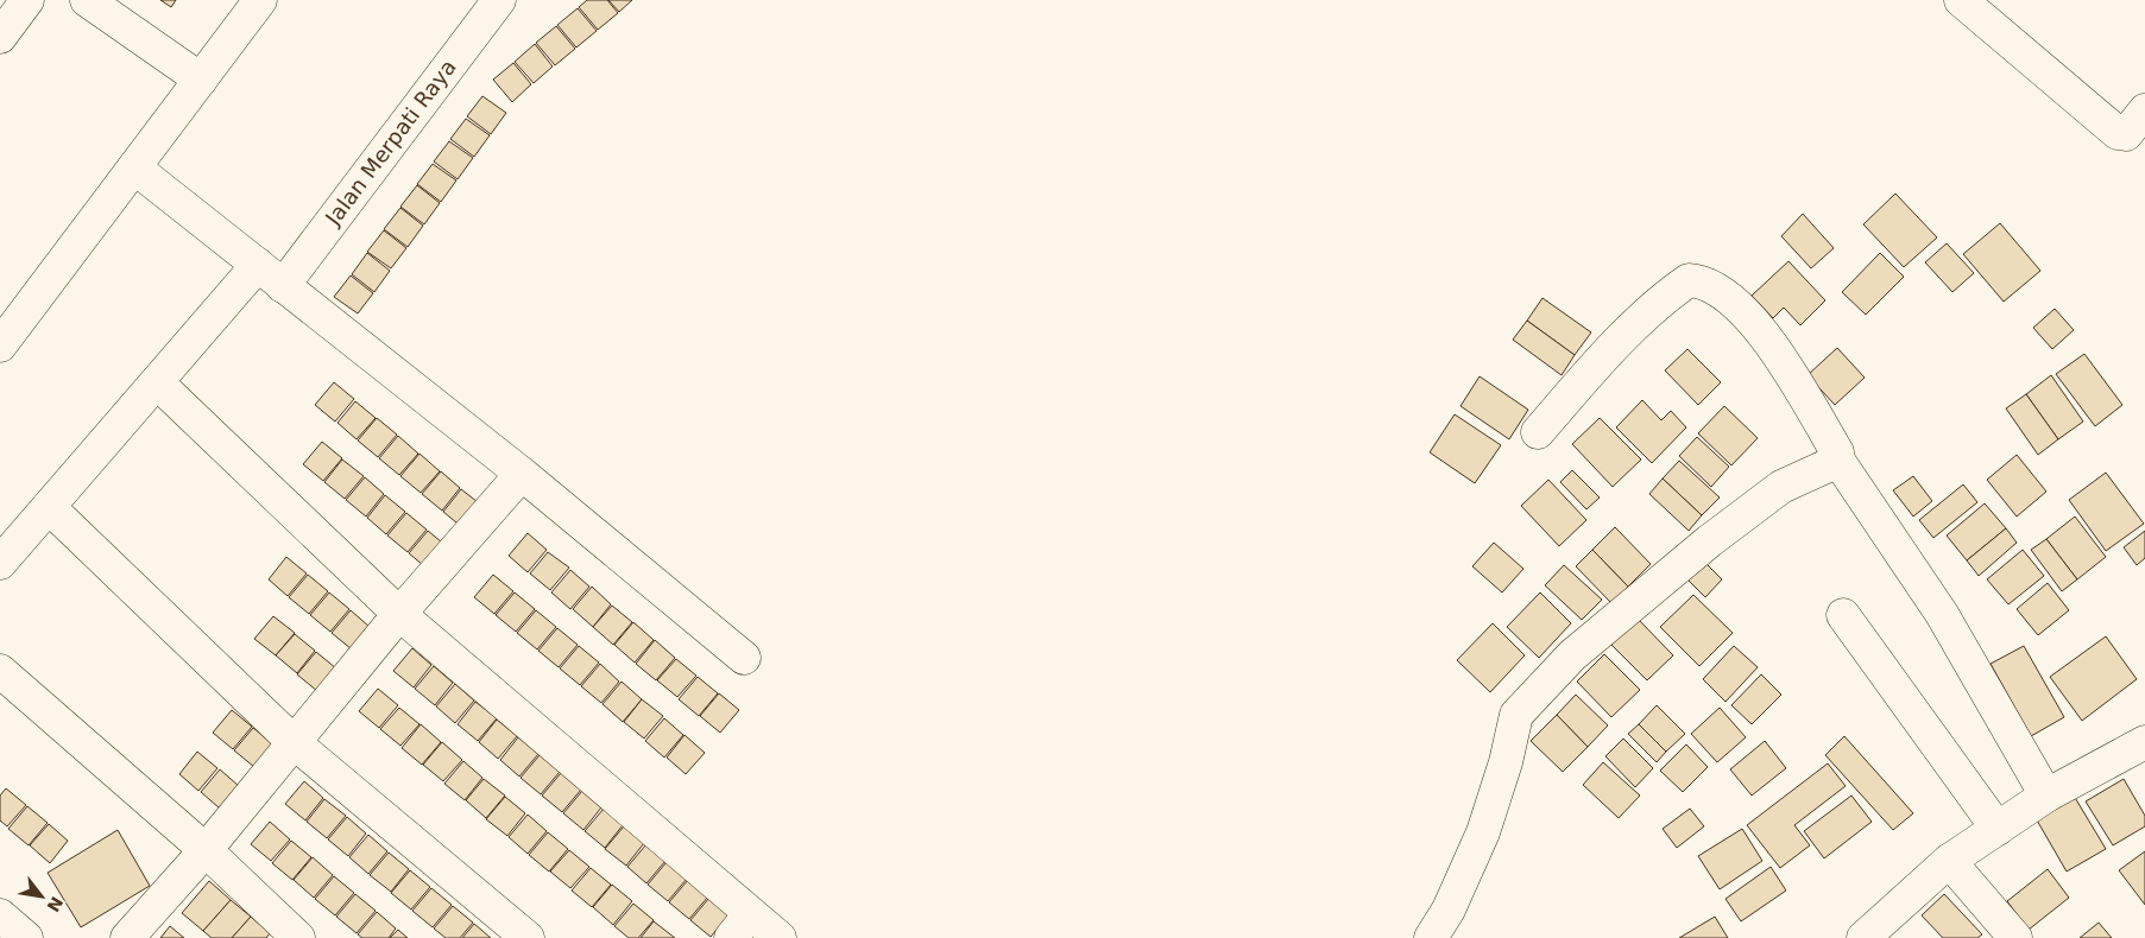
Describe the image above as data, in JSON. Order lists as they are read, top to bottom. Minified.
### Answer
{"streets":{"street":["Jalan Merpati Raya"]},"north":"bottom right"}
